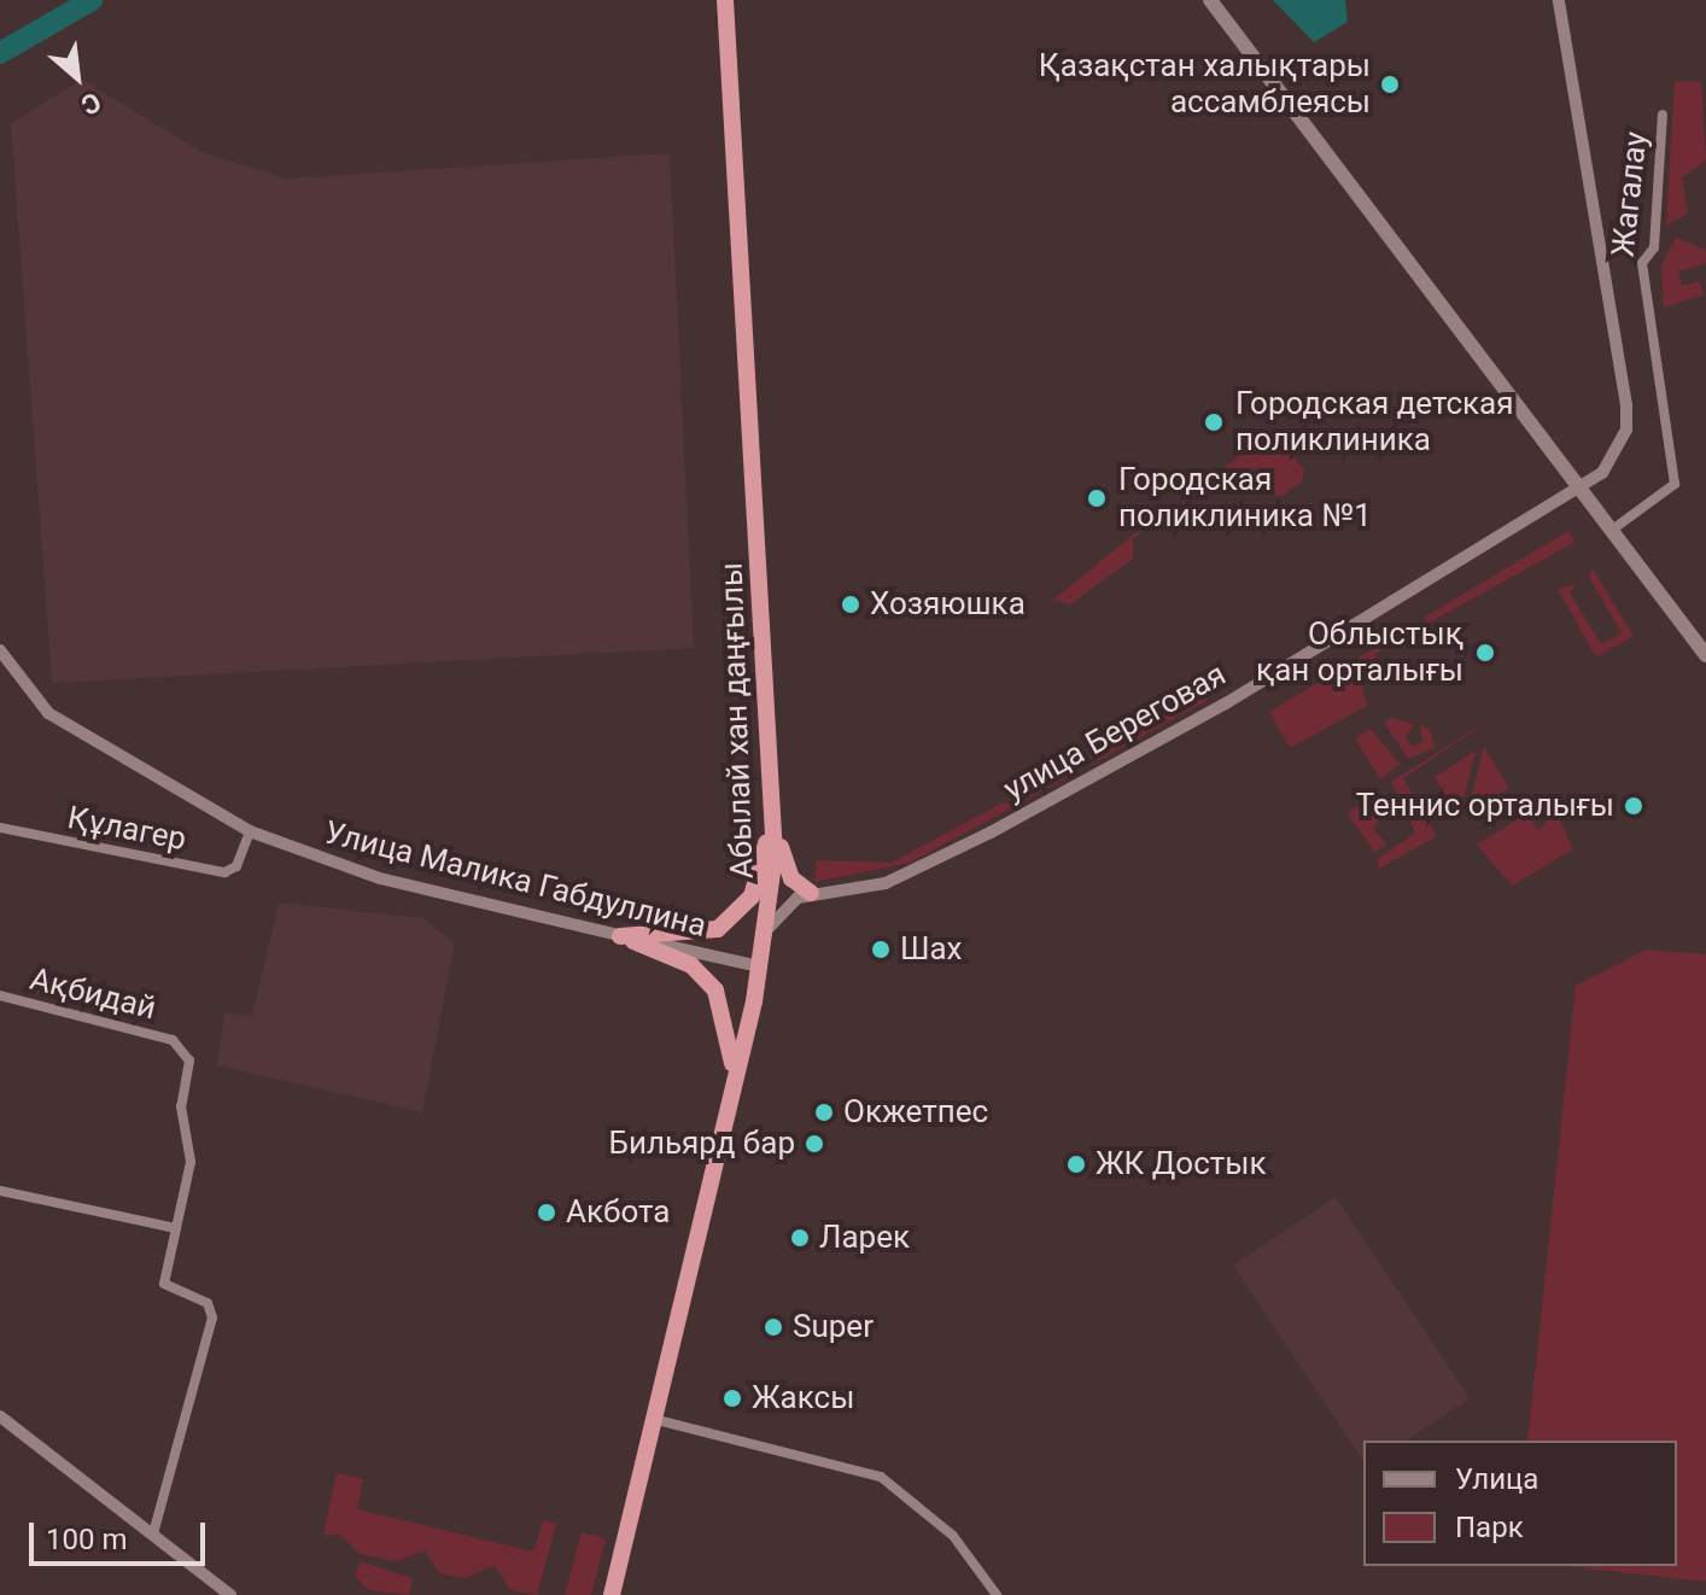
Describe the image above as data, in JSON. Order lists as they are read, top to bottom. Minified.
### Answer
{"streets":{"highway":["Абылай хан даңғылы"],"street":["Жагалау","улица Береговая","Құлагер","Улица Малика Габдуллина","Ақбидай"]},"crossings":[["Абылай хан даңғылы","Улица Малика Габдуллина"],["Құлагер","Улица Малика Габдуллина"]],"places":["Қазақстан халықтары ассамблеясы","Городская детская поликлиника","Городская поликлиника №1","Хозяюшка","Облыстық қан орталығы","Теннис орталығы","Шах","Окжетпес","Бильярд бар","ЖК Достык","Акбота","Ларек","Super","Жаксы"],"legend":["Улица","Парк"],"scale_bar":"100 m","north":"bottom right"}
